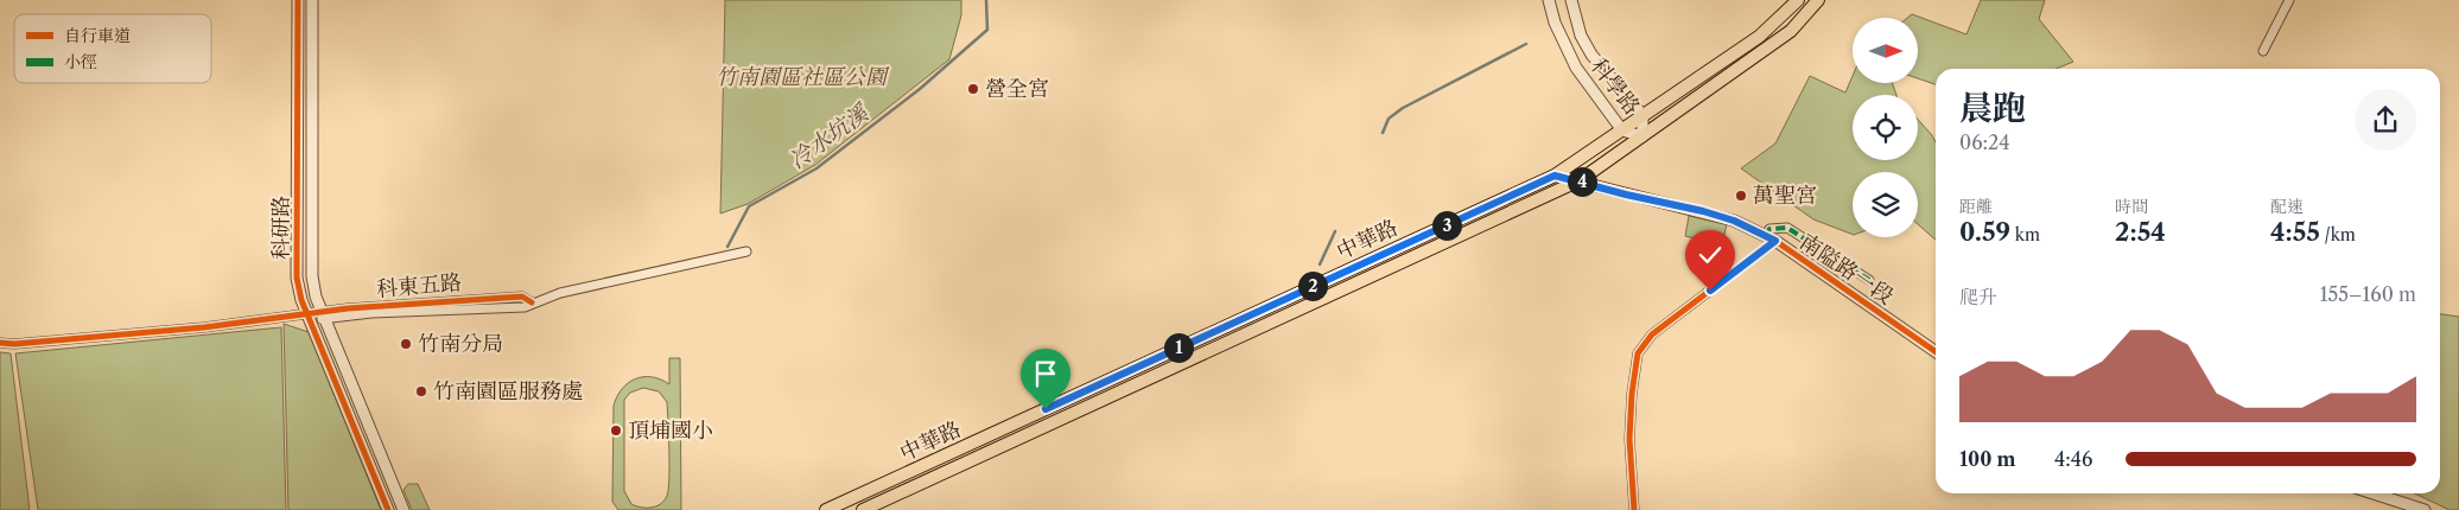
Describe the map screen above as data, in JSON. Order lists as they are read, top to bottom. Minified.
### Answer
{"streets":{"main road":["中華路"],"street":["科學路","科研路","南隘路一段","科東五路"]},"crossings":[["科學路","中華路"],["科研路","科東五路"],["中華路","南隘路一段"]],"water":["冷水坑溪"],"parks":["竹南園區社區公園"],"places":["營全宮","萬聖宮","竹南分局","竹南園區服務處","頂埔國小"],"legend":["自行車道","小徑"],"north":"right","page":{"heading":["晨跑","06:24"],"pins":["4","3","2","1"],"stats":[["距離","0.59 km"],["時間","2:54"],["配速","4:55 /km"]],"chart":["爬升","155–160 m"],"list":[{"name":"100 m","note":"4:46"}]}}
